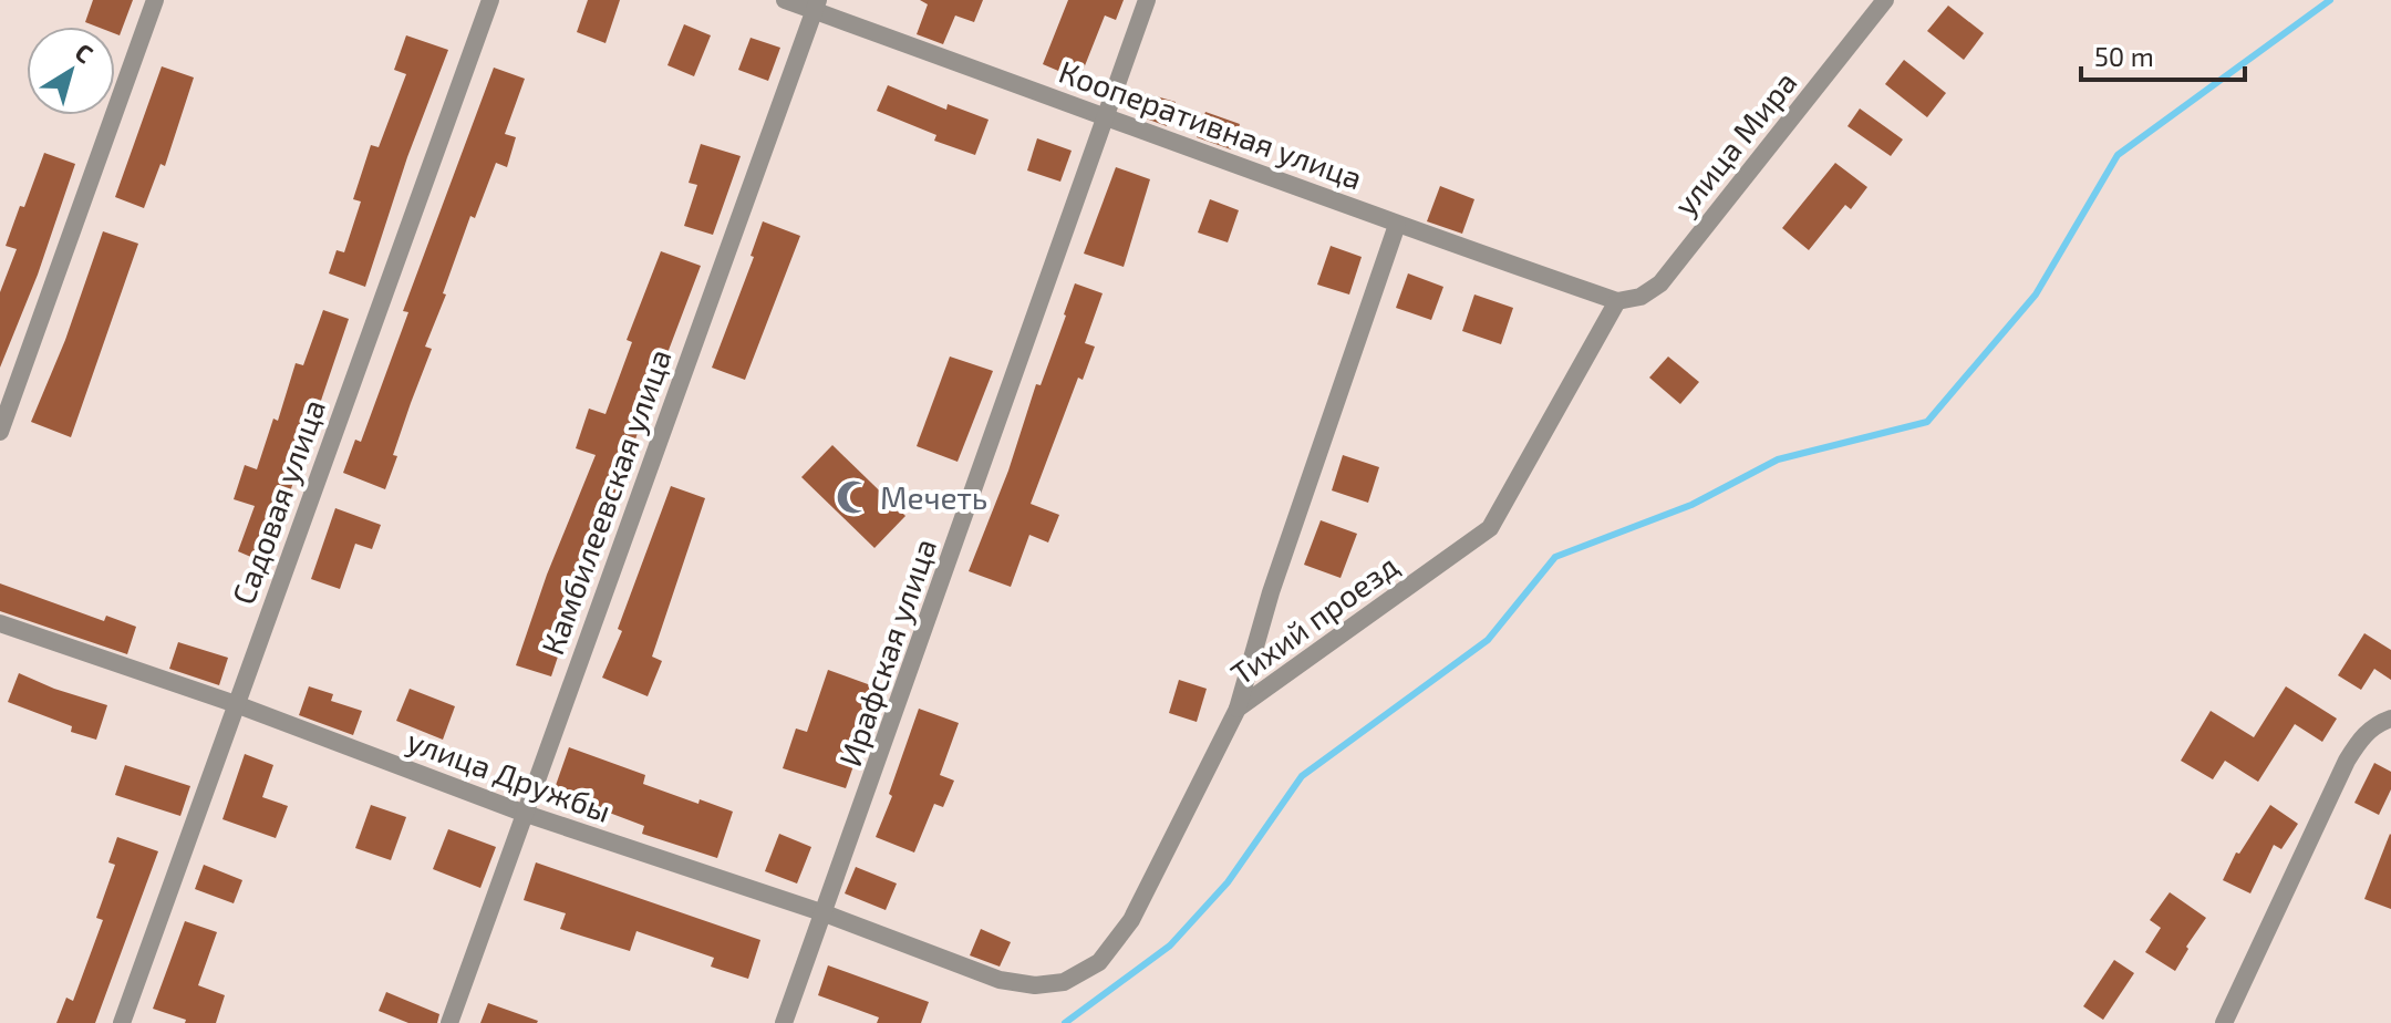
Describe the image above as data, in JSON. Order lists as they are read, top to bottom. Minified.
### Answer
{"streets":{"street":["Кооперативная улица","улица Мира","Садовая улица","Камбилеевская улица","Тихий проезд","Ирафская улица","улица Дружбы"]},"crossings":[["Кооперативная улица","улица Мира"],["Кооперативная улица","Камбилеевская улица"],["Кооперативная улица","Тихий проезд"],["Кооперативная улица","Ирафская улица"],["улица Мира","Тихий проезд"],["Садовая улица","улица Дружбы"],["Камбилеевская улица","улица Дружбы"],["Тихий проезд","улица Дружбы"],["Ирафская улица","улица Дружбы"]],"places":{"mosque":["Мечеть"]},"scale_bar":"50 m","north":"top right"}
